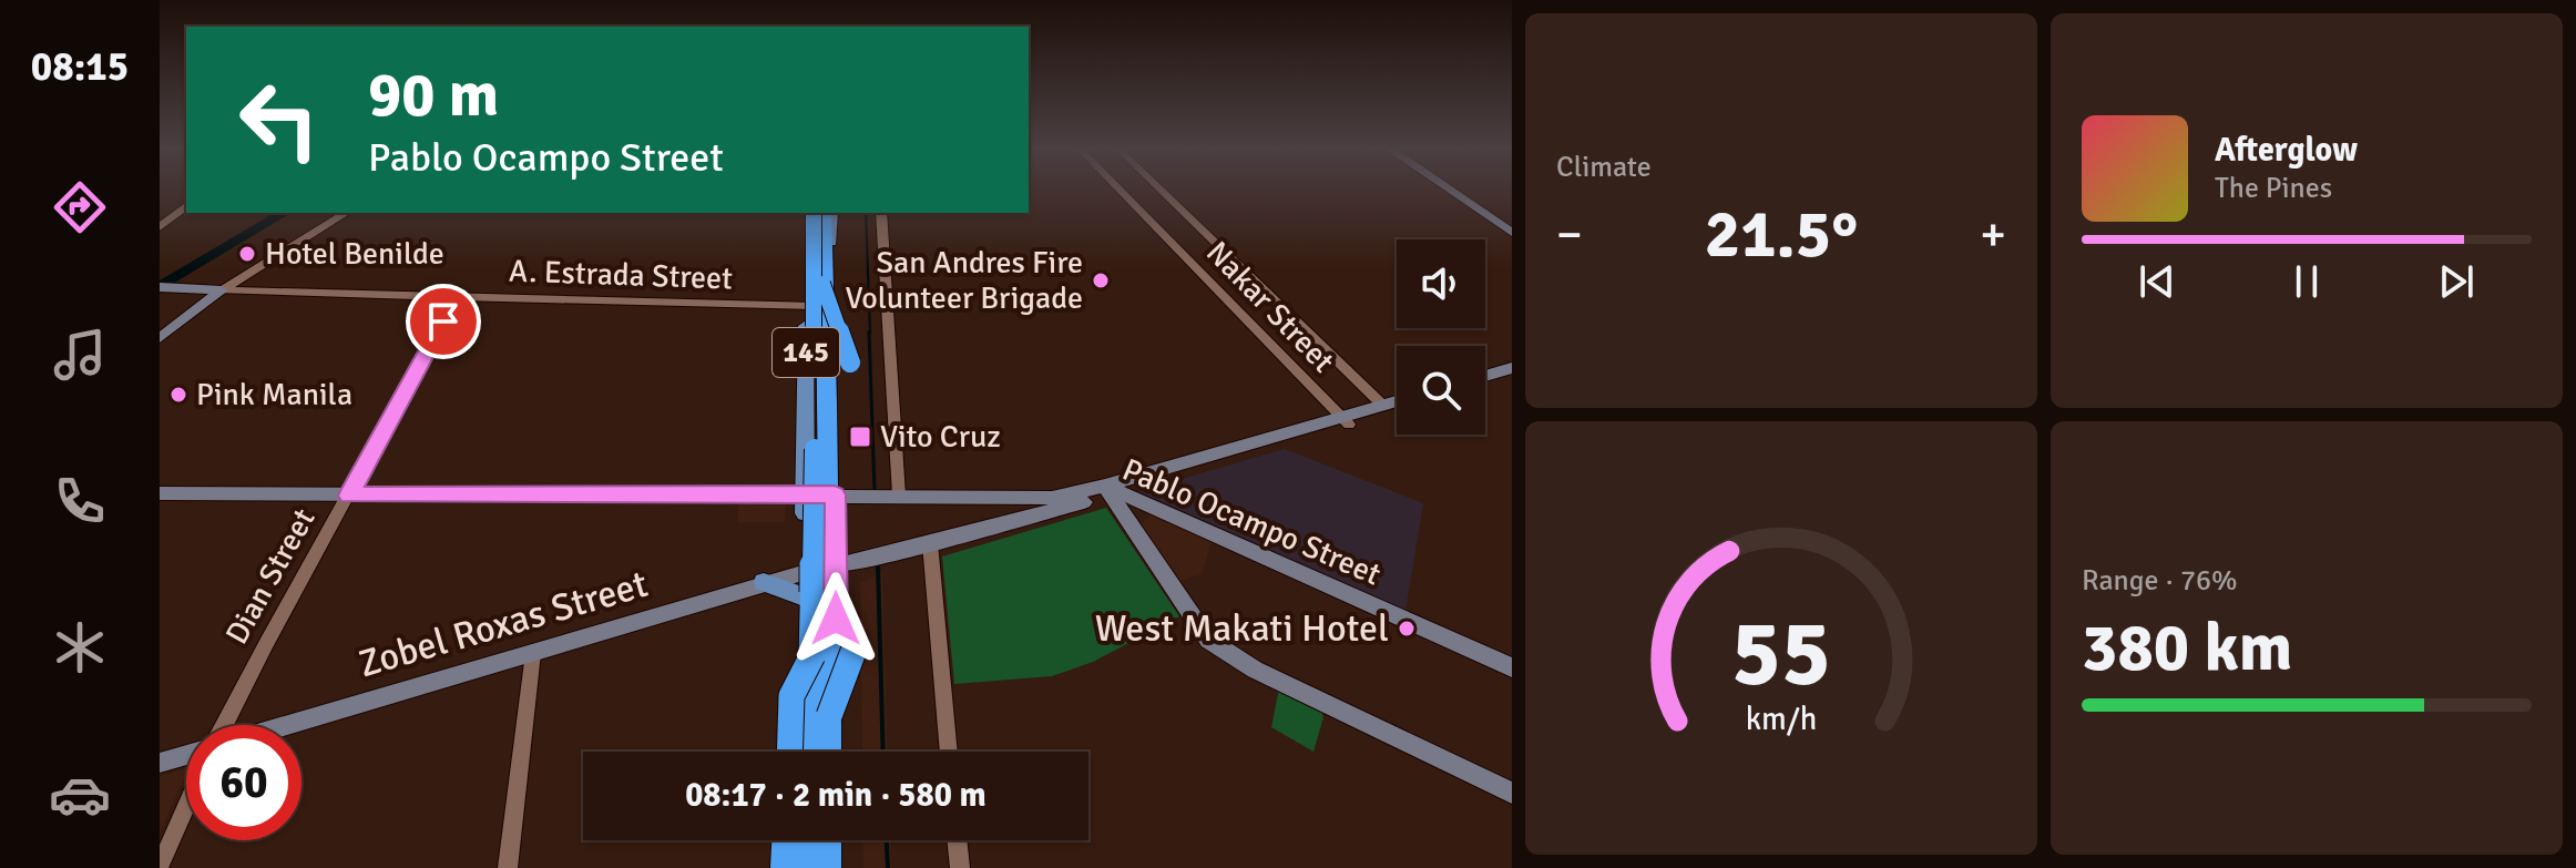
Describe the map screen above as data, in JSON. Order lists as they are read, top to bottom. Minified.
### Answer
{"streets":{"main road":["A. Estrada Street","145","Pablo Ocampo Street","Zobel Roxas Street"],"street":["Nakar Street","Dian Street"]},"crossings":[["A. Estrada Street","145"],["A. Estrada Street","Dian Street"],["Nakar Street","Zobel Roxas Street"],["145","Pablo Ocampo Street"],["145","Zobel Roxas Street"],["Pablo Ocampo Street","Dian Street"],["Pablo Ocampo Street","Zobel Roxas Street"]],"places":{"other":["Hotel Benilde","San Andres Fire Volunteer Brigade","Pink Manila","West Makati Hotel"],"transit":["Vito Cruz"]},"page":{"tabs":"08:15","tile":["Climate",["Range · 76%","380 km"]],"turn":["90 m","Pablo Ocampo Street"],"song":["Afterglow","The Pines"],"heat":["−","21.5°","+"],"limit":"60","trip":"08:17 · 2 min · 580 m","gauge":["55","km/h"]}}
